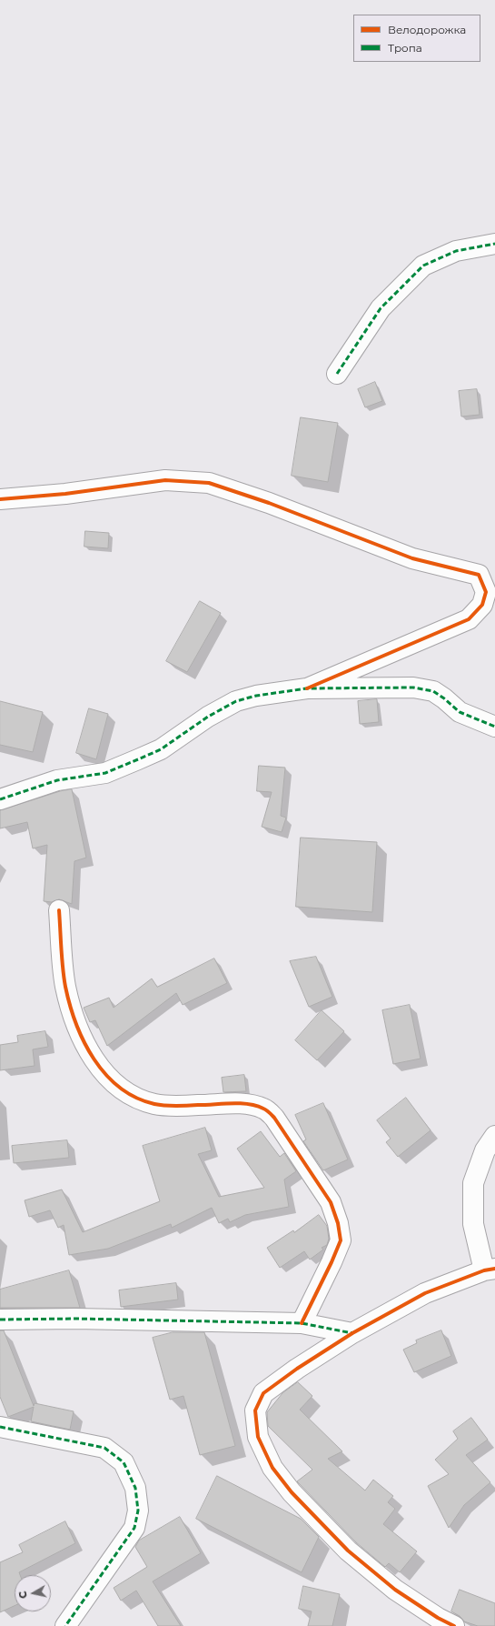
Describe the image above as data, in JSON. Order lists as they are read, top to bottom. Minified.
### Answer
{"legend":["Велодорожка","Тропа"],"north":"left"}
